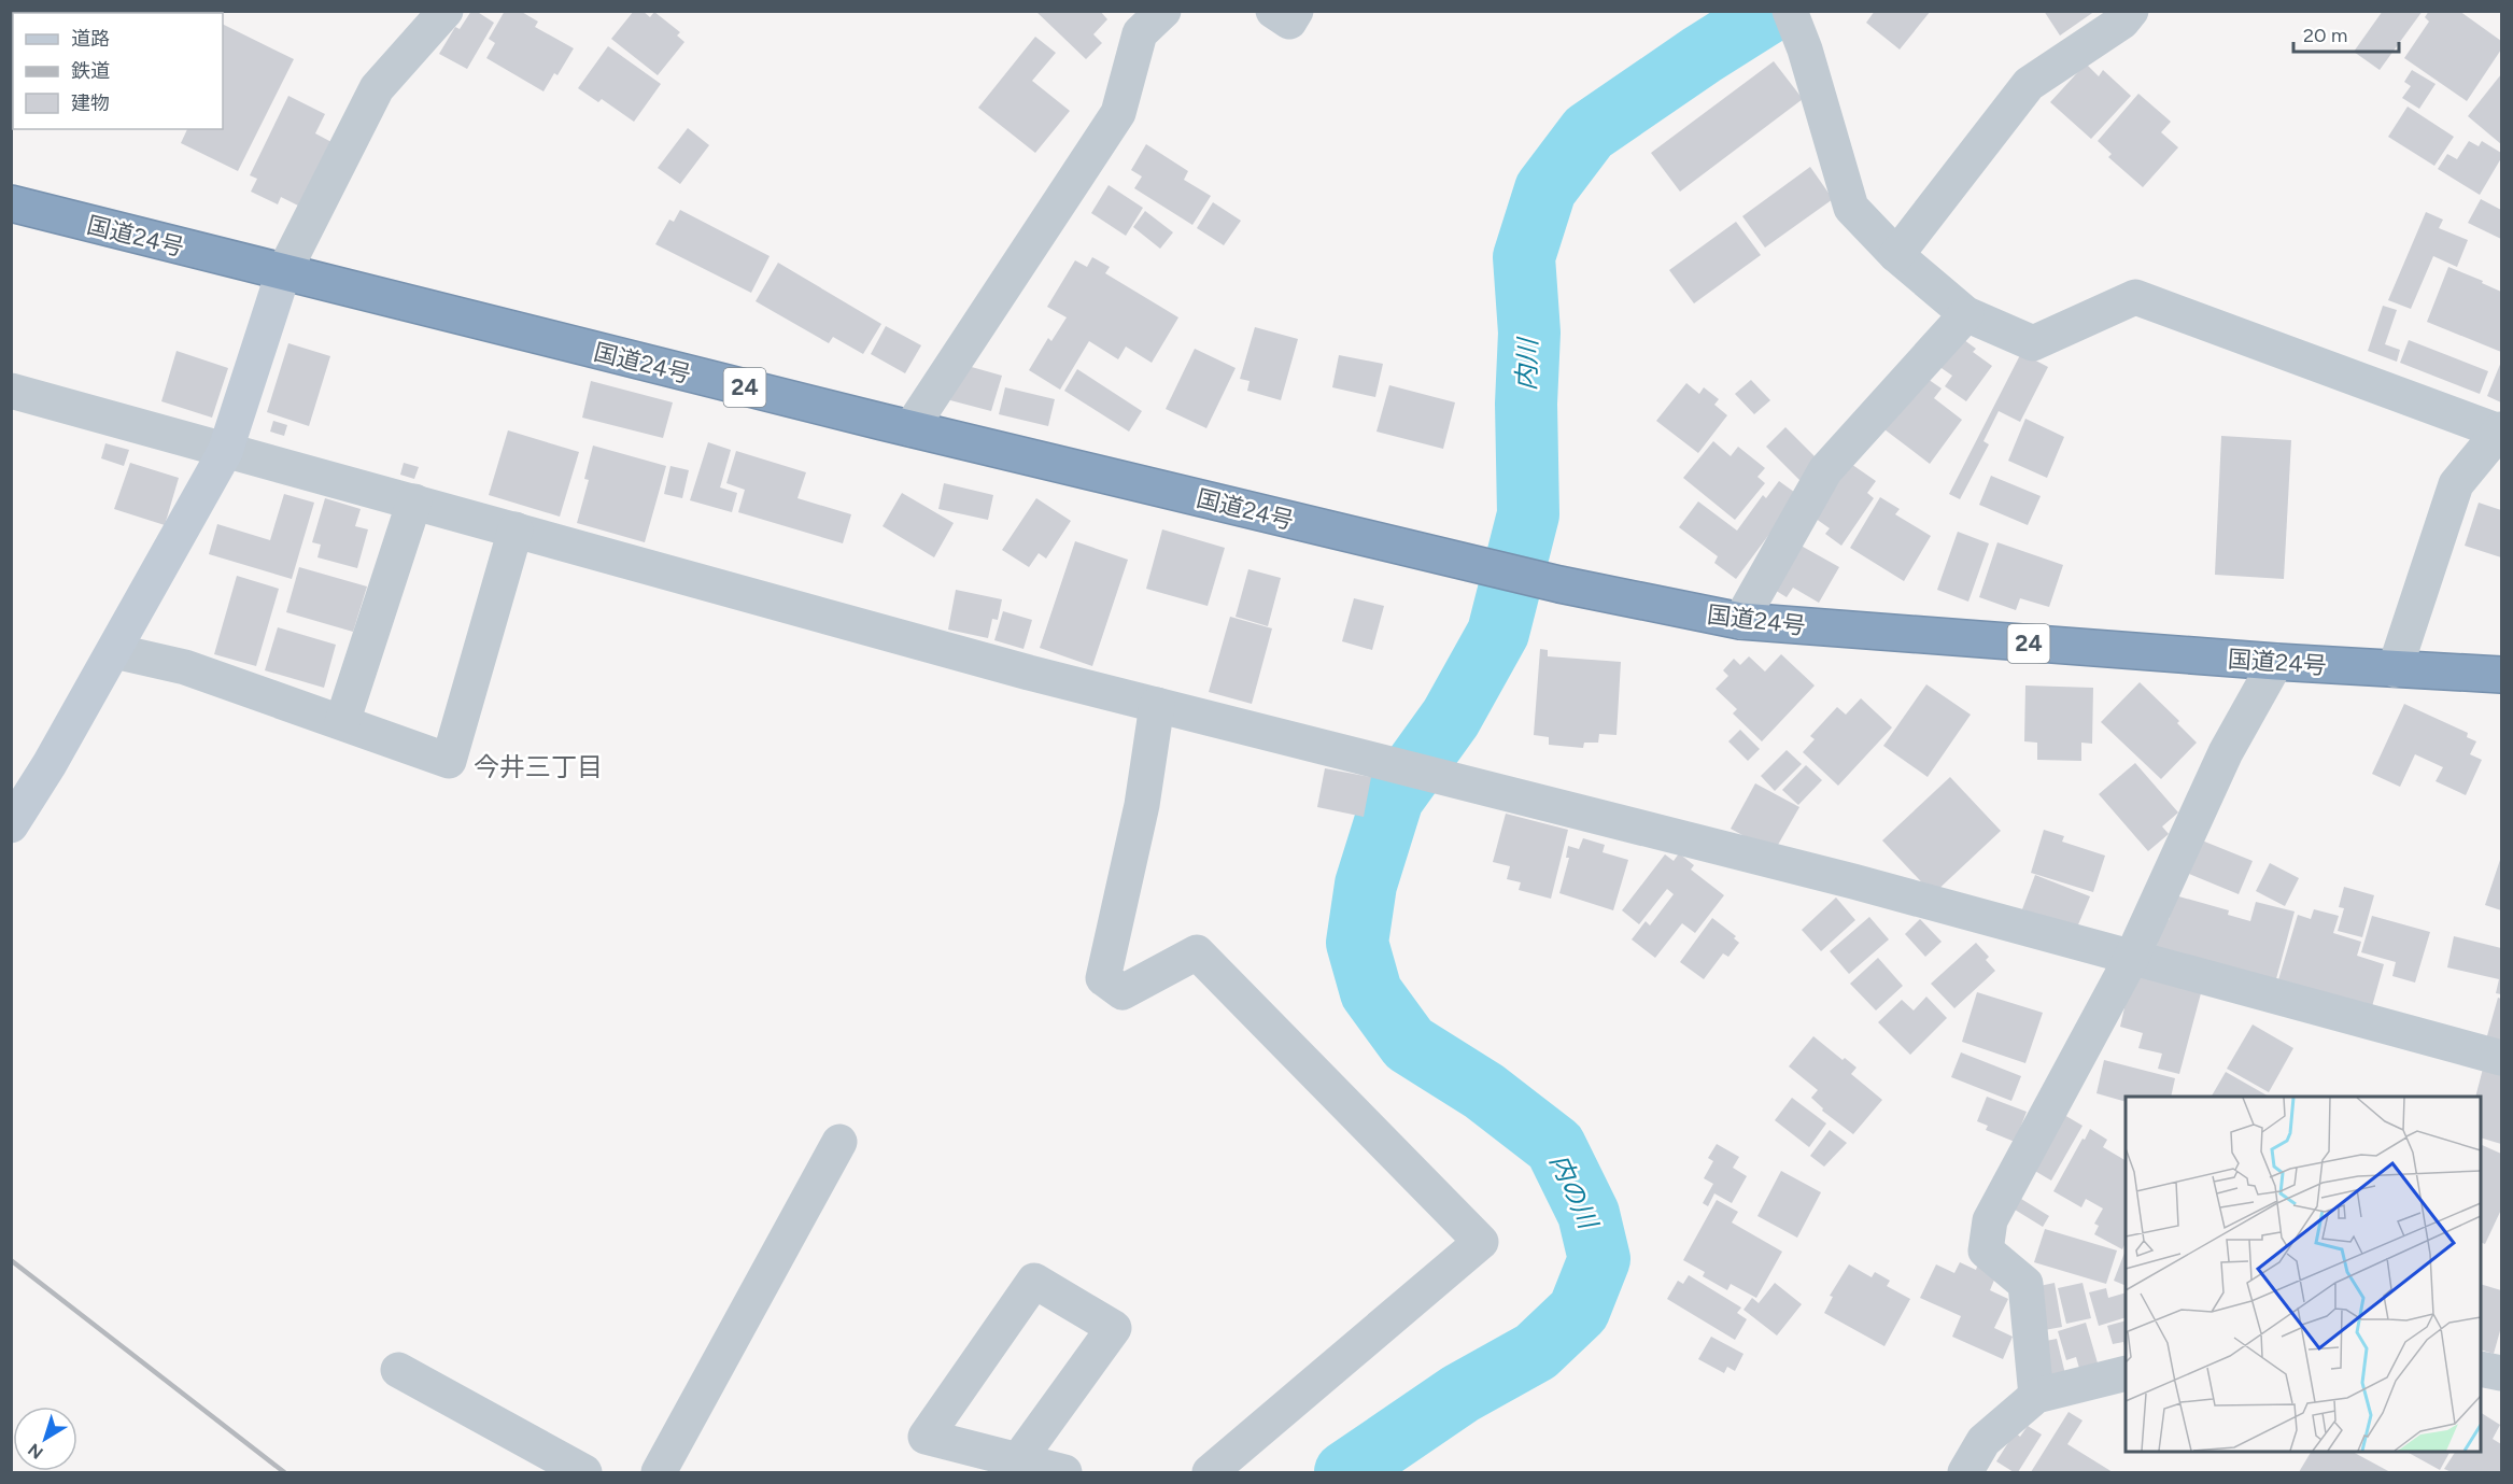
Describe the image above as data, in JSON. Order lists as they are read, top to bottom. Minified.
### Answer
{"streets":{"highway":["国道24号","24"]},"districts":["今井三丁目"],"water":["内川","内の川"],"legend":["道路","鉄道","建物"],"scale_bar":"20 m","north":"bottom left"}
